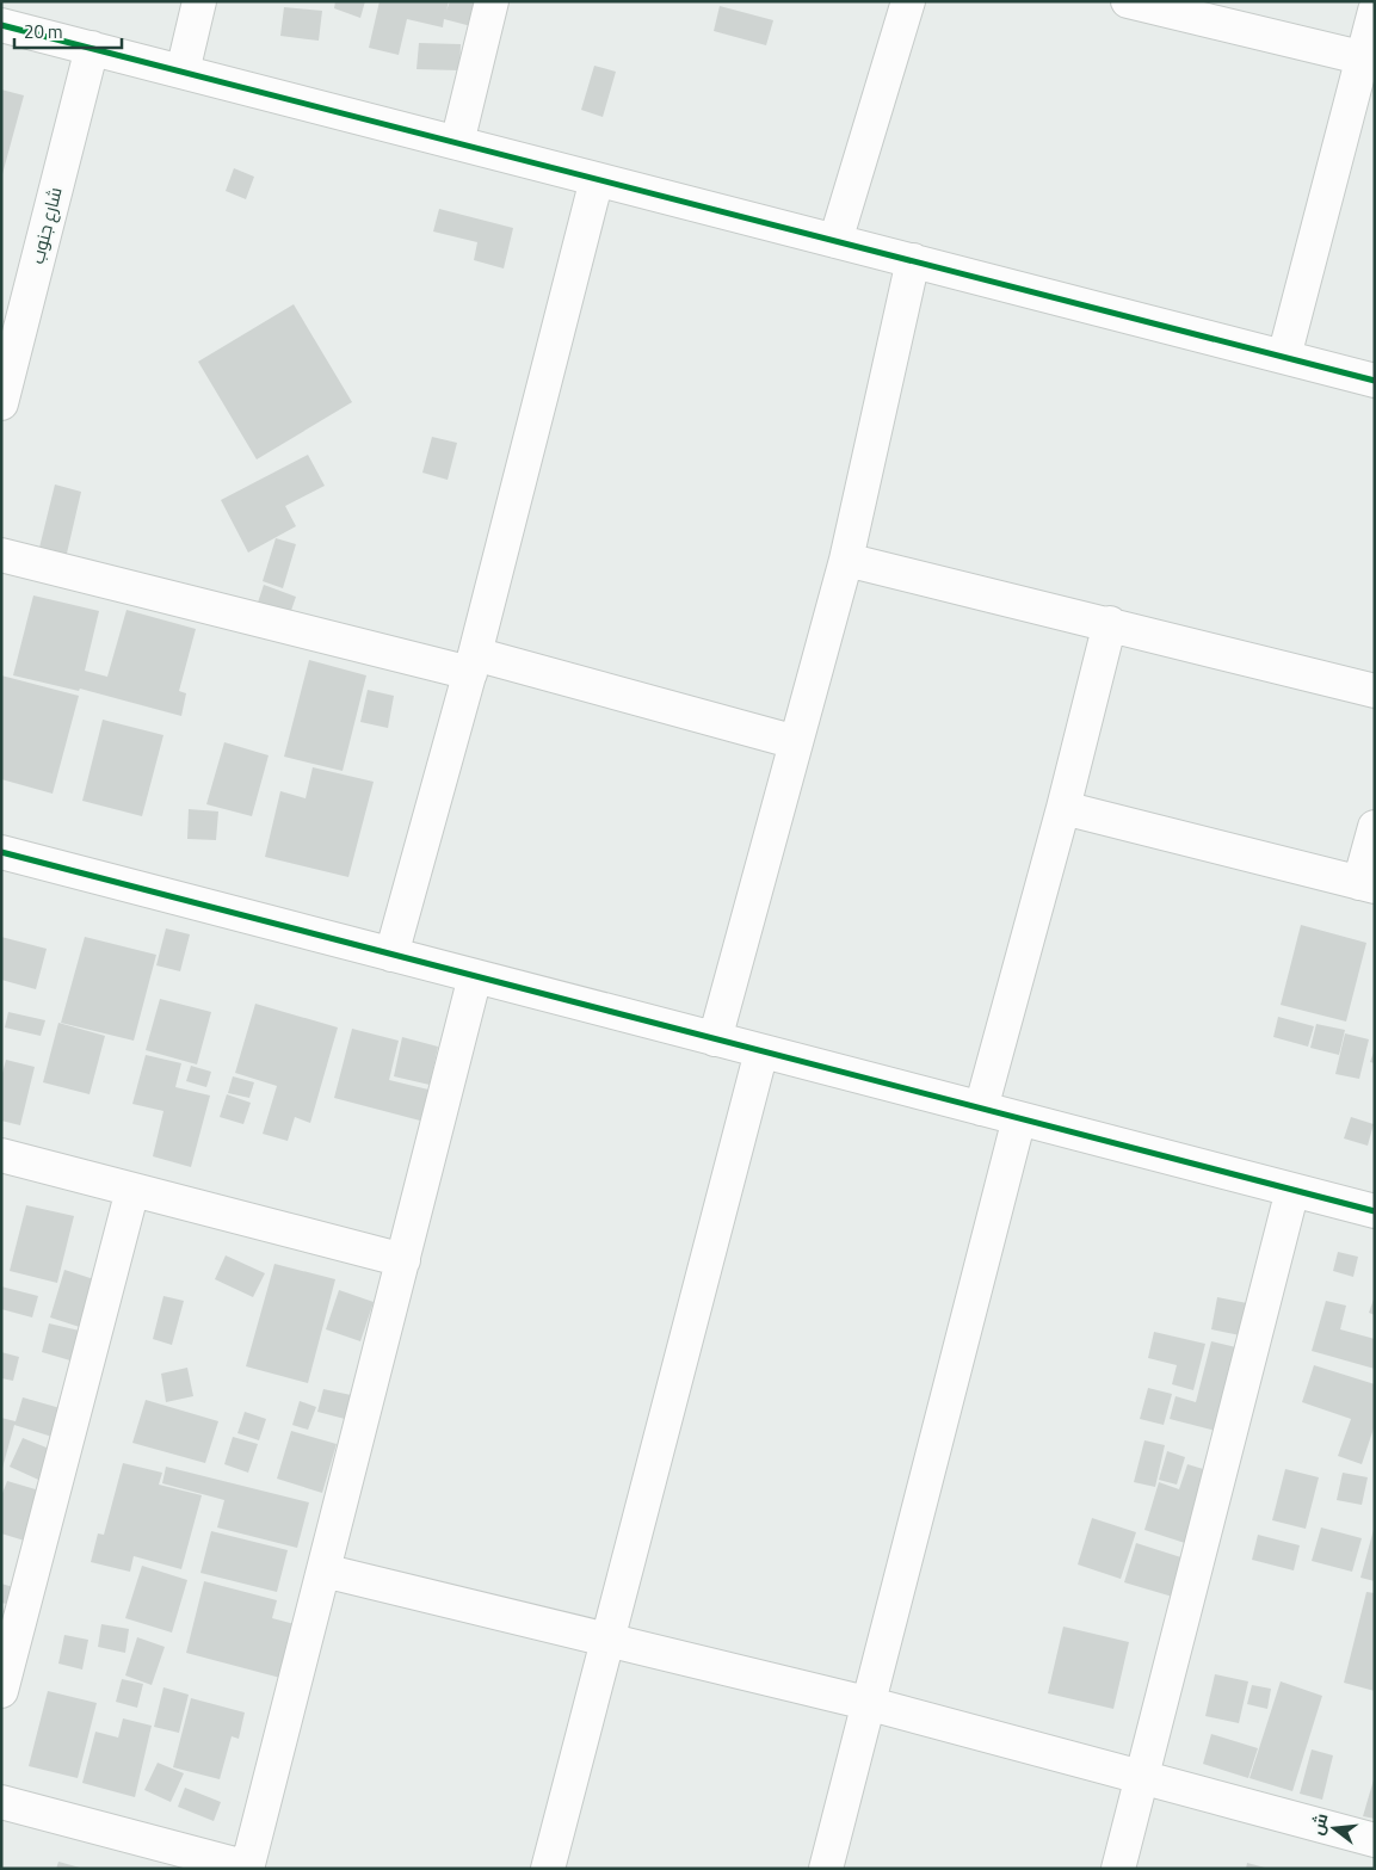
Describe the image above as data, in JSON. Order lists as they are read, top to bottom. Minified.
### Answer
{"streets":{"street":["شارع جنوب"]},"scale_bar":"20 m","north":"left"}
